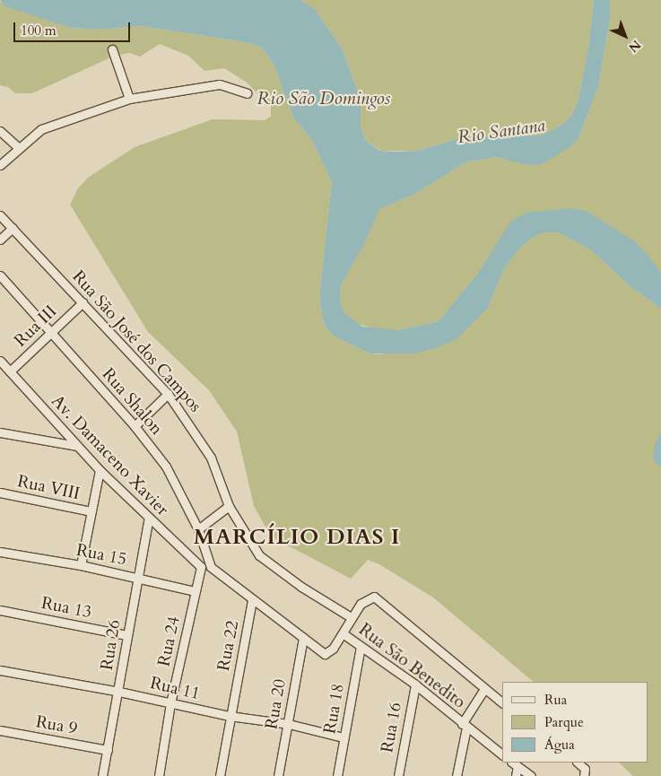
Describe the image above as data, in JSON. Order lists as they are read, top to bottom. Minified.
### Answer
{"streets":{"street":["Rua III","Rua São José dos Campos","Rua Shalon","Av. Damaceno Xavier","Rua VIII","Rua 15","Rua 13","Rua 24","Rua 26","Rua 22","Rua São Benedito","Rua 11","Rua 20","Rua 18","Rua 9","Rua 16"]},"crossings":[["Rua III","Rua São José dos Campos"],["Rua III","Rua Shalon"],["Rua III","Av. Damaceno Xavier"],["Av. Damaceno Xavier","Rua 24"],["Av. Damaceno Xavier","Rua 26"],["Rua 15","Rua 24"],["Rua 15","Rua 26"],["Rua 13","Rua 26"],["Rua 24","Rua 11"],["Rua 26","Rua 11"],["Rua 26","Rua 9"],["Rua 22","Rua 11"],["Rua São Benedito","Rua 18"],["Rua São Benedito","Rua 16"],["Rua 11","Rua 20"],["Rua 11","Rua 18"]],"districts":["MARCÍLIO DIAS I"],"water":["Rio São Domingos","Rio Santana"],"legend":["Rua","Parque","Água"],"scale_bar":"100 m","north":"bottom right"}
